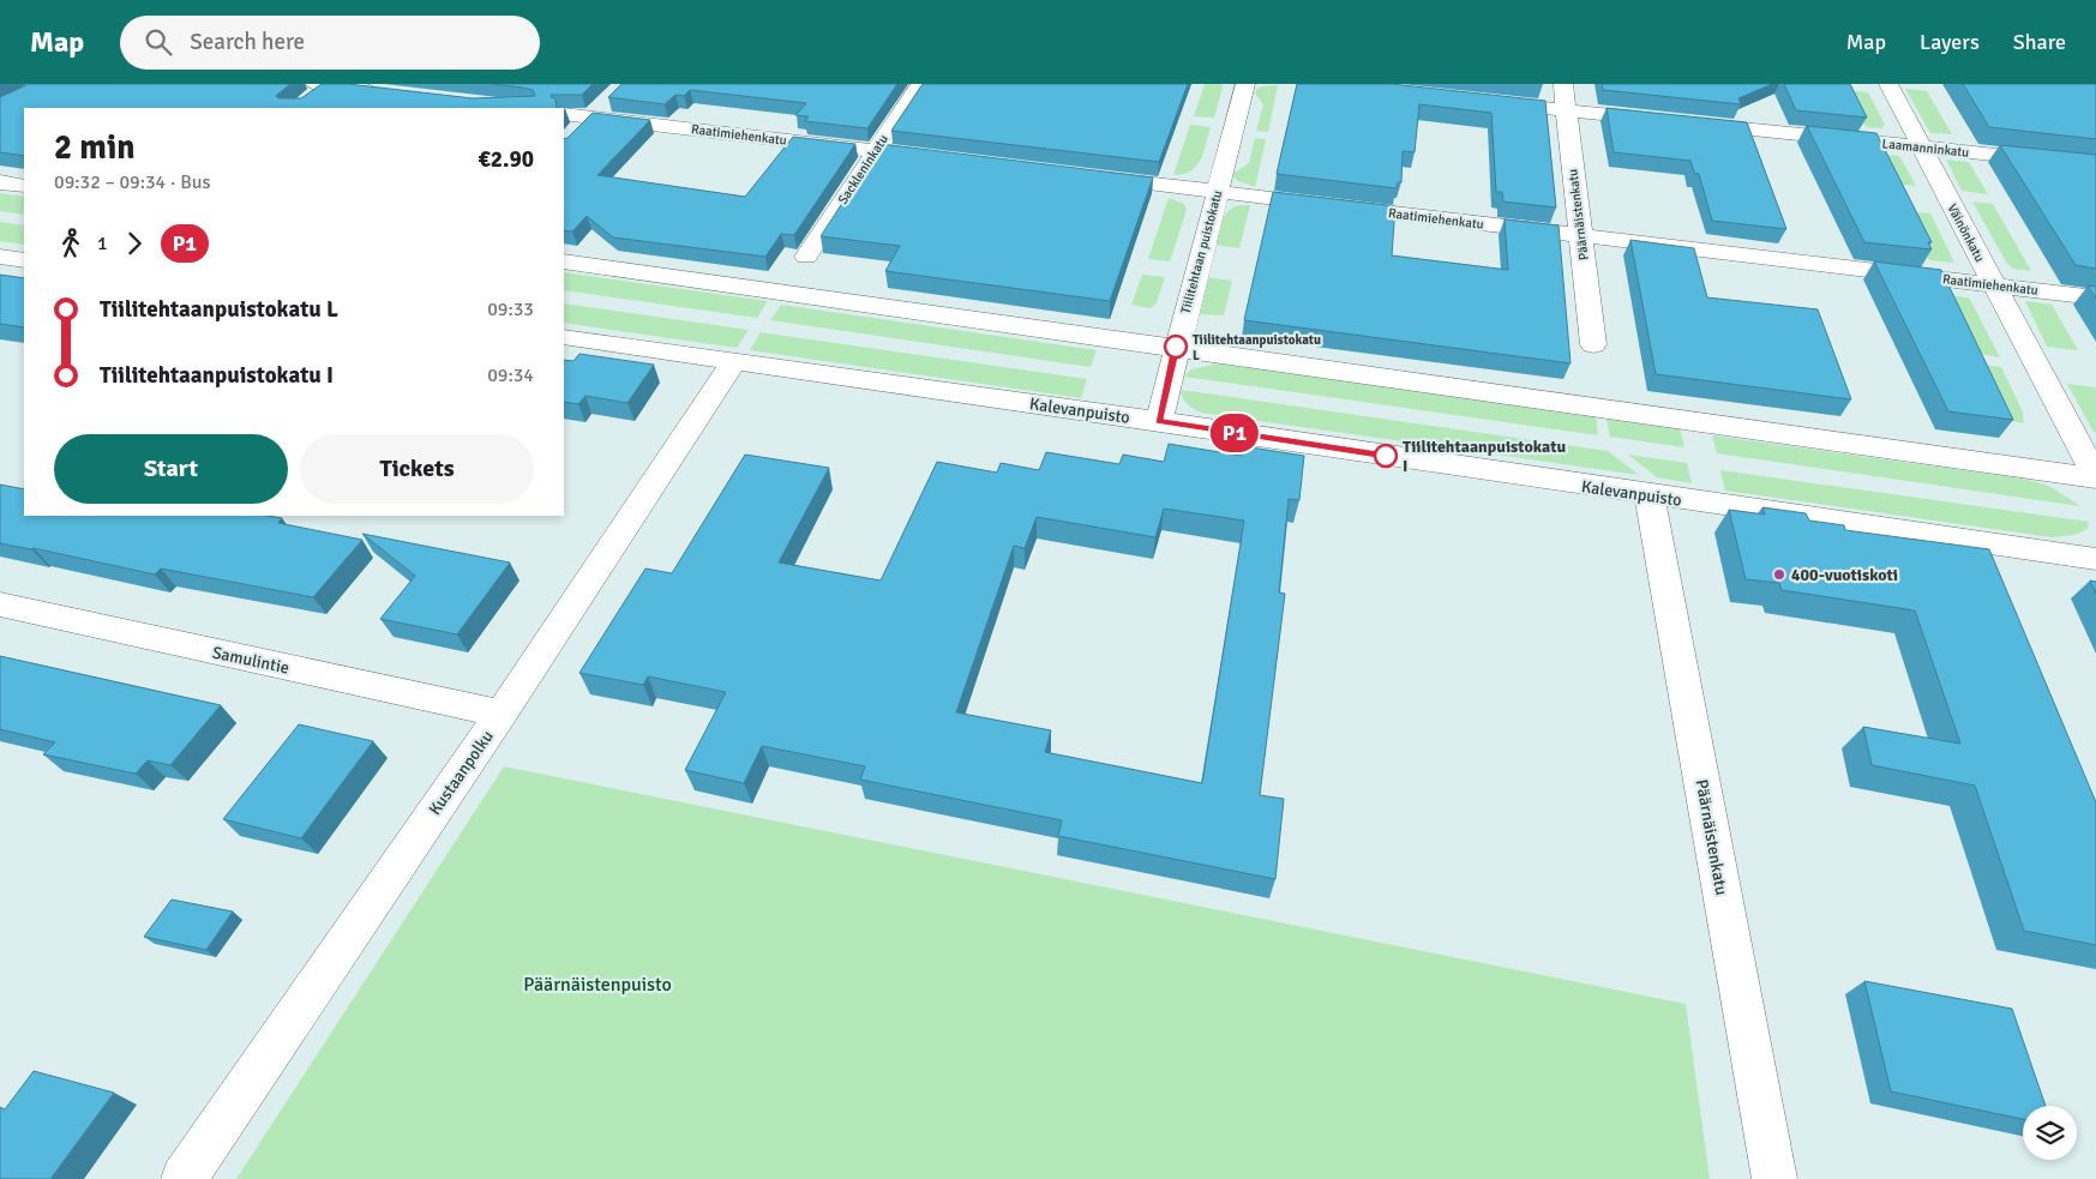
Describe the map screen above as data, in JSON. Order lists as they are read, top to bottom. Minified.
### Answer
{"streets":{"street":["Raatimiehenkatu","Laamanninkatu","Sackleninkatu","Päärnäistenkatu","Väinönkatu","Tiilitehtaan puistokatu","Kalevanpuisto","Samulintie","Kustaanpolku"]},"crossings":[["Raatimiehenkatu","Sackleninkatu"],["Raatimiehenkatu","Päärnäistenkatu"],["Raatimiehenkatu","Väinönkatu"],["Raatimiehenkatu","Tiilitehtaan puistokatu"],["Laamanninkatu","Päärnäistenkatu"],["Laamanninkatu","Väinönkatu"],["Päärnäistenkatu","Kalevanpuisto"],["Tiilitehtaan puistokatu","Kalevanpuisto"],["Kalevanpuisto","Kustaanpolku"],["Samulintie","Kustaanpolku"]],"parks":["Päärnäistenpuisto"],"places":["Tiilitehtaanpuistokatu L","Tiilitehtaanpuistokatu I","400-vuotiskoti"],"lines":["bus line P1"],"page":{"header":"Map","search":"Search here","nav":["Map","Layers","Share"],"on_map":"P1","heading":["2 min","09:32 – 09:34 · Bus","€2.90"],"legs":["1","P1"],"list":[{"name":"Tiilitehtaanpuistokatu L","value":"09:33"},{"name":"Tiilitehtaanpuistokatu I","value":"09:34"}],"buttons":["Start","Tickets"]}}
